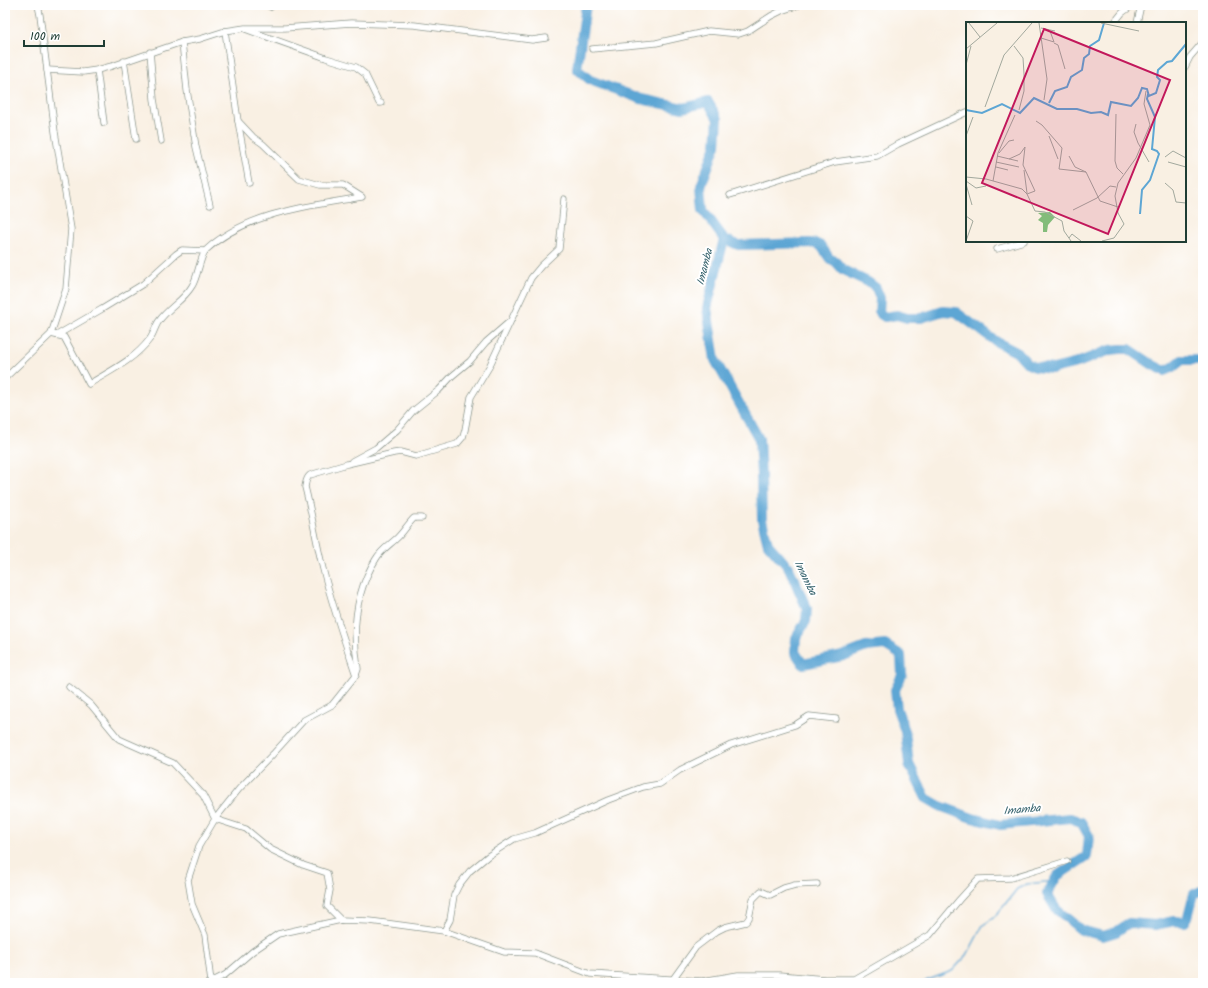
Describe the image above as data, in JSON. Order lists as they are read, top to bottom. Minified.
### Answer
{"water":["Imamba"],"scale_bar":"100 m"}
